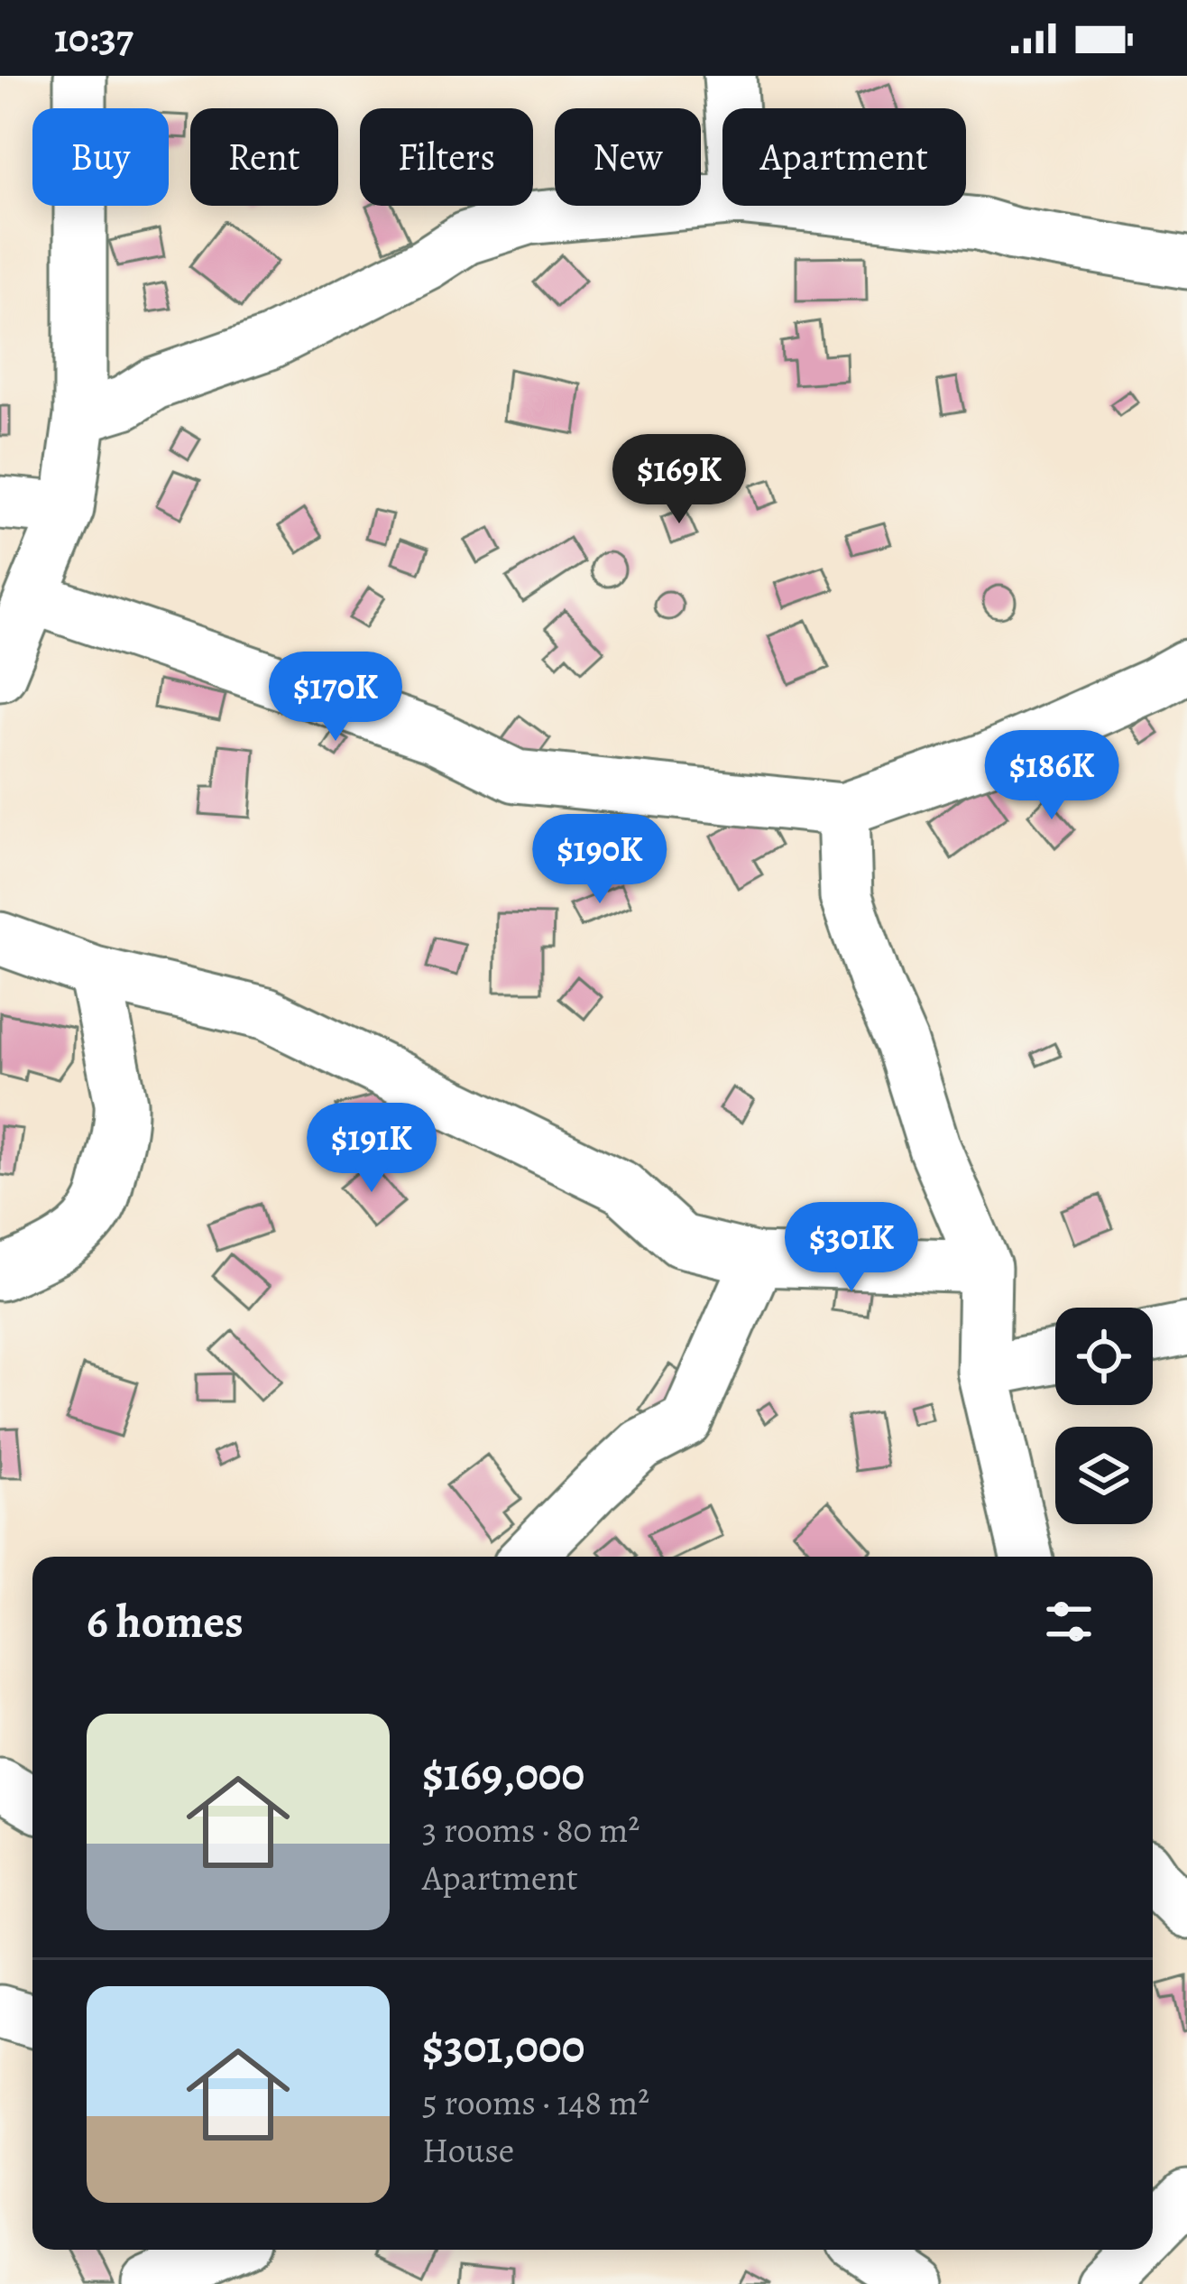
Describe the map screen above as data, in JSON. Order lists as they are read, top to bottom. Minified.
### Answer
{"page":{"status":"10:37","chip":["Buy","Rent","Filters","New","Apartment"],"price":["$169K","$170K","$186K","$190K","$191K","$301K"],"heading":"6 homes","list":[{"name":"$169,000","note":"3 rooms · 80 m² · Apartment"},{"name":"$301,000","note":"5 rooms · 148 m² · House"}]}}
